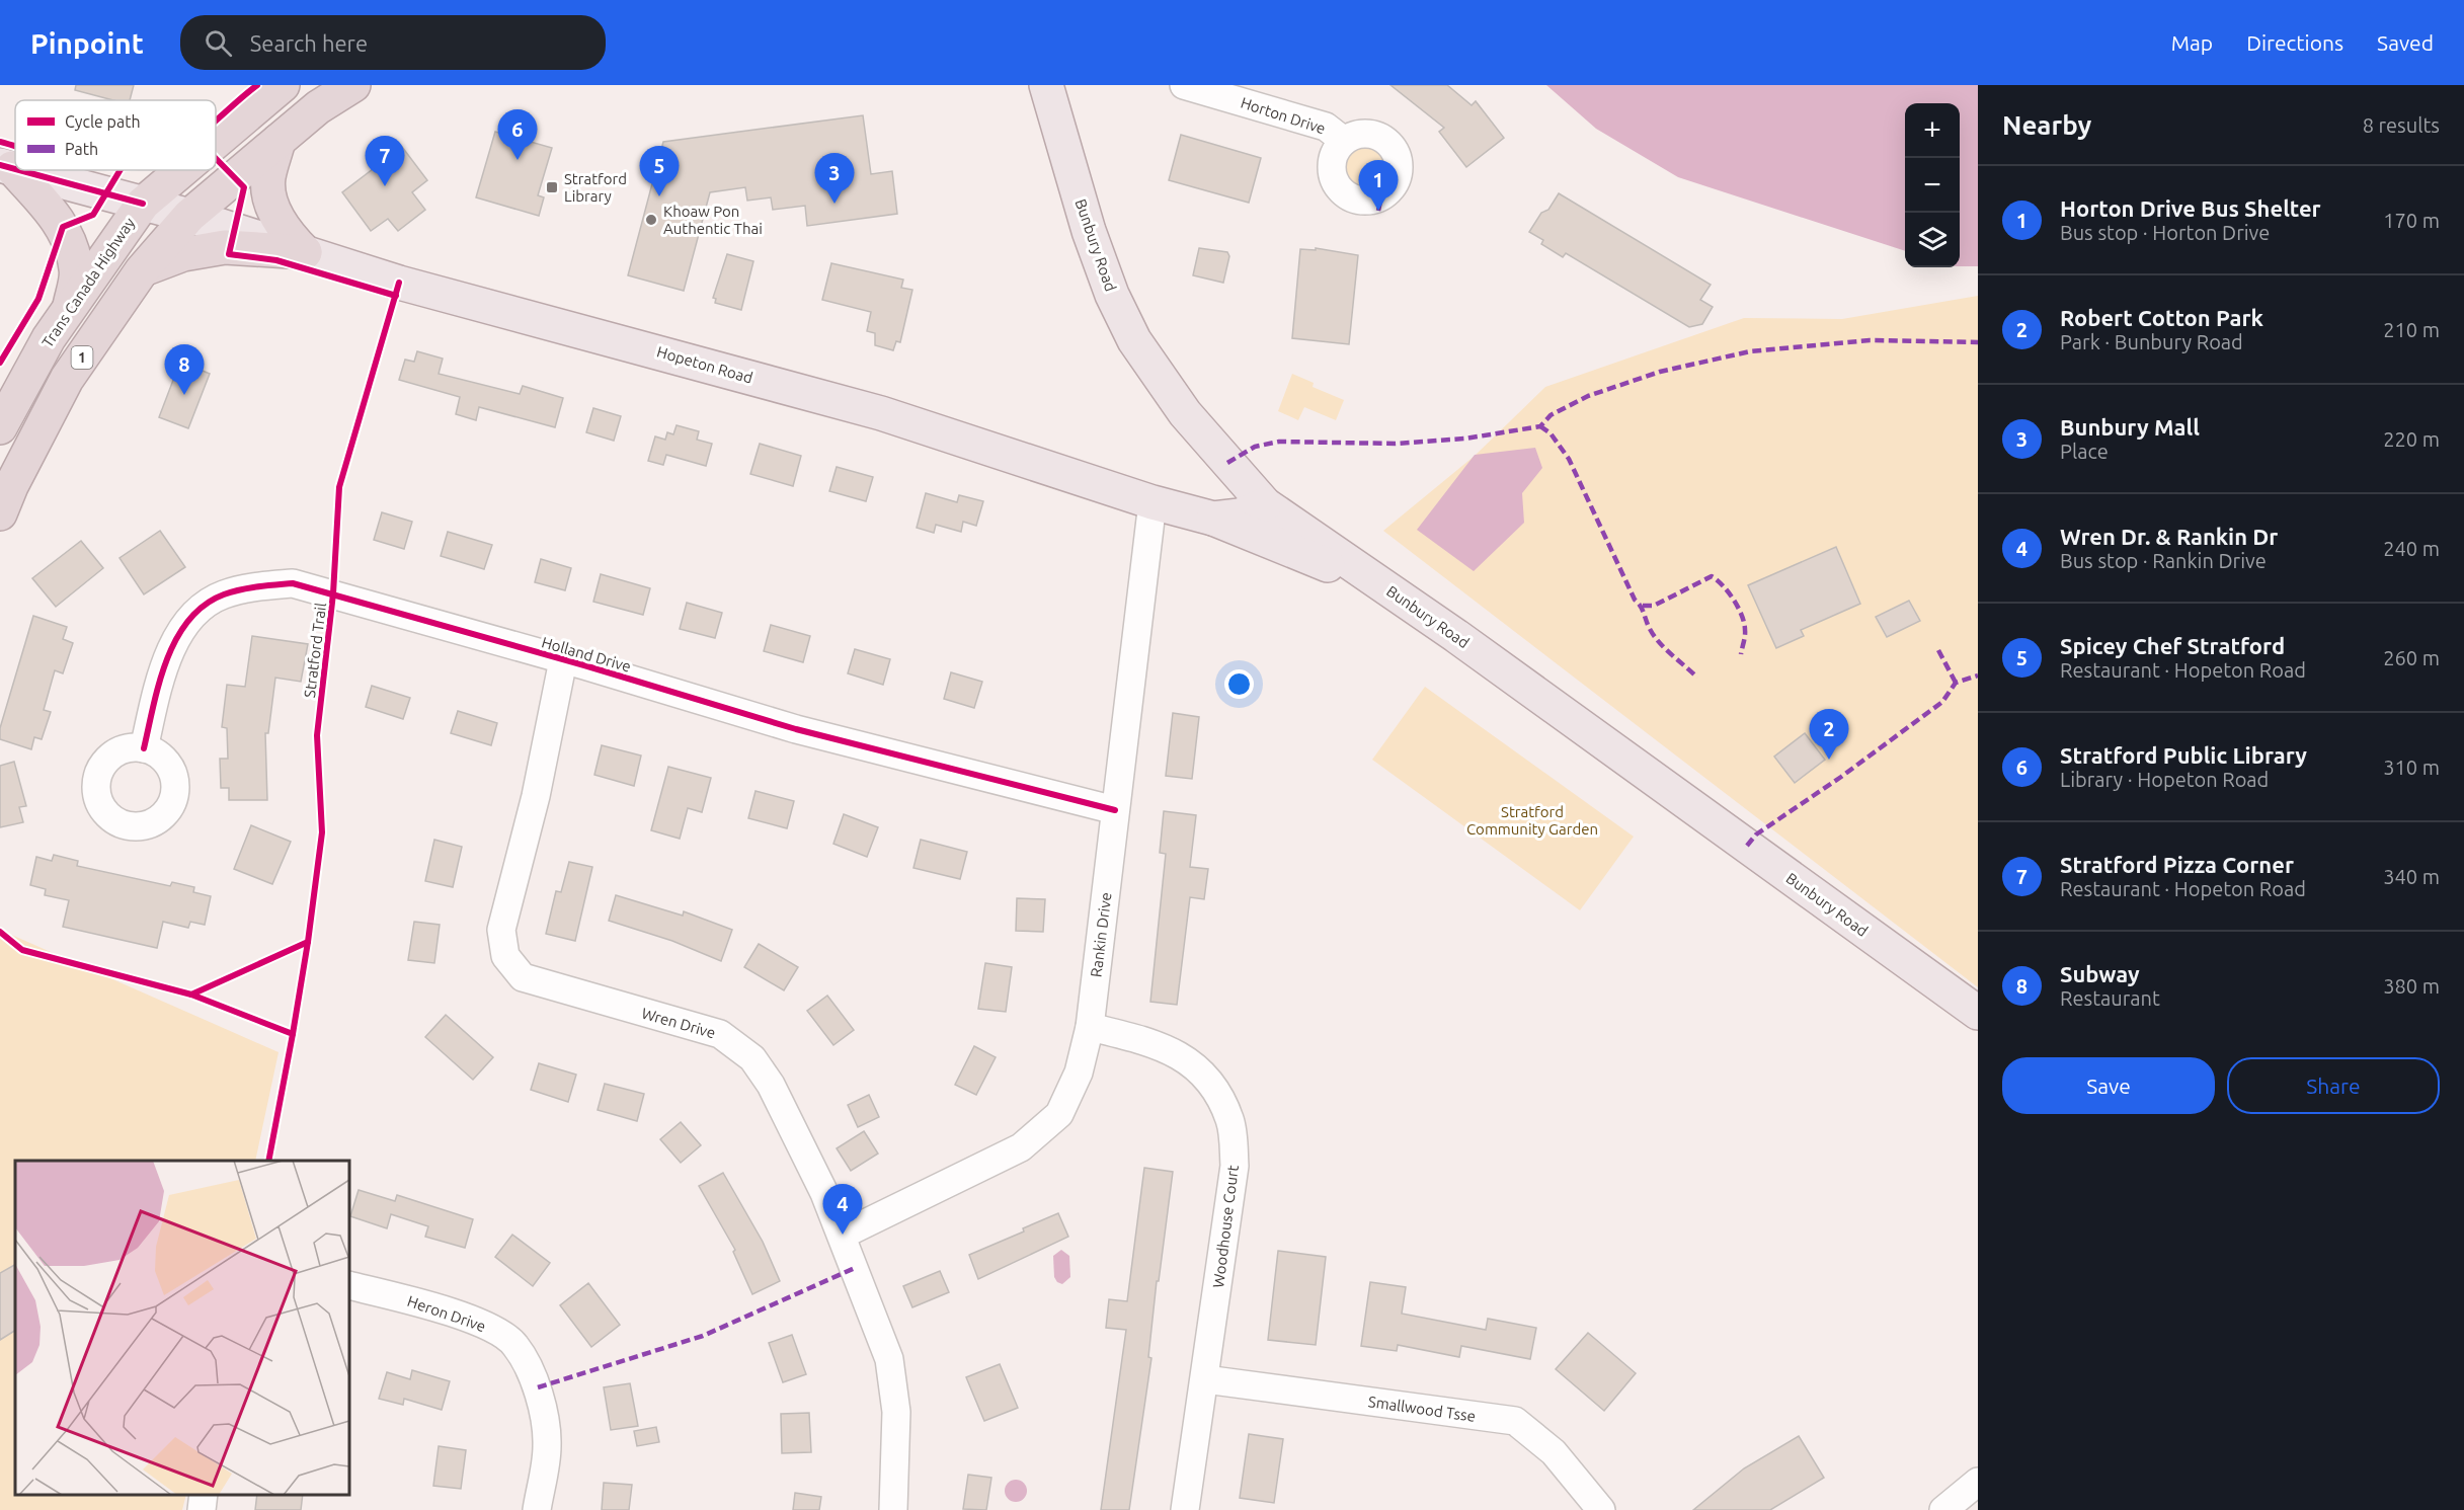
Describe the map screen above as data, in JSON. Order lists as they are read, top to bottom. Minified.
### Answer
{"streets":{"highway":["Trans Canada Highway","1"],"main road":["Bunbury Road","Hopeton Road"],"street":["Horton Drive","Holland Drive","Rankin Drive","Wren Drive","Woodhouse Court","Heron Drive","Smallwood Tsse"],"cycle path":["Stratford Trail"]},"crossings":[["Bunbury Road","Hopeton Road"],["Trans Canada Highway","Hopeton Road"],["1","Hopeton Road"],["Hopeton Road","Rankin Drive"],["Holland Drive","Rankin Drive"],["Holland Drive","Wren Drive"],["Rankin Drive","Wren Drive"],["Rankin Drive","Woodhouse Court"],["Woodhouse Court","Smallwood Tsse"]],"parks":["Stratford Community Garden"],"places":{"transit":["Stratford Library"],"other":["Khoaw Pon Authentic Thai"]},"legend":["Cycle path","Path"],"page":{"header":"Pinpoint","search":"Search here","nav":["Map","Directions","Saved"],"heading":["Nearby","8 results"],"map_buttons":["+","−"],"pins":["6","7","5","3","1","8","2","4"],"list":[{"mark":"1","name":"Horton Drive Bus Shelter","note":"Bus stop · Horton Drive","value":"170 m"},{"mark":"2","name":"Robert Cotton Park","note":"Park · Bunbury Road","value":"210 m"},{"mark":"3","name":"Bunbury Mall","note":"Place","value":"220 m"},{"mark":"4","name":"Wren Dr. & Rankin Dr","note":"Bus stop · Rankin Drive","value":"240 m"},{"mark":"5","name":"Spicey Chef Stratford","note":"Restaurant · Hopeton Road","value":"260 m"},{"mark":"6","name":"Stratford Public Library","note":"Library · Hopeton Road","value":"310 m"},{"mark":"7","name":"Stratford Pizza Corner","note":"Restaurant · Hopeton Road","value":"340 m"},{"mark":"8","name":"Subway","note":"Restaurant","value":"380 m"}],"buttons":["Save","Share"]}}
